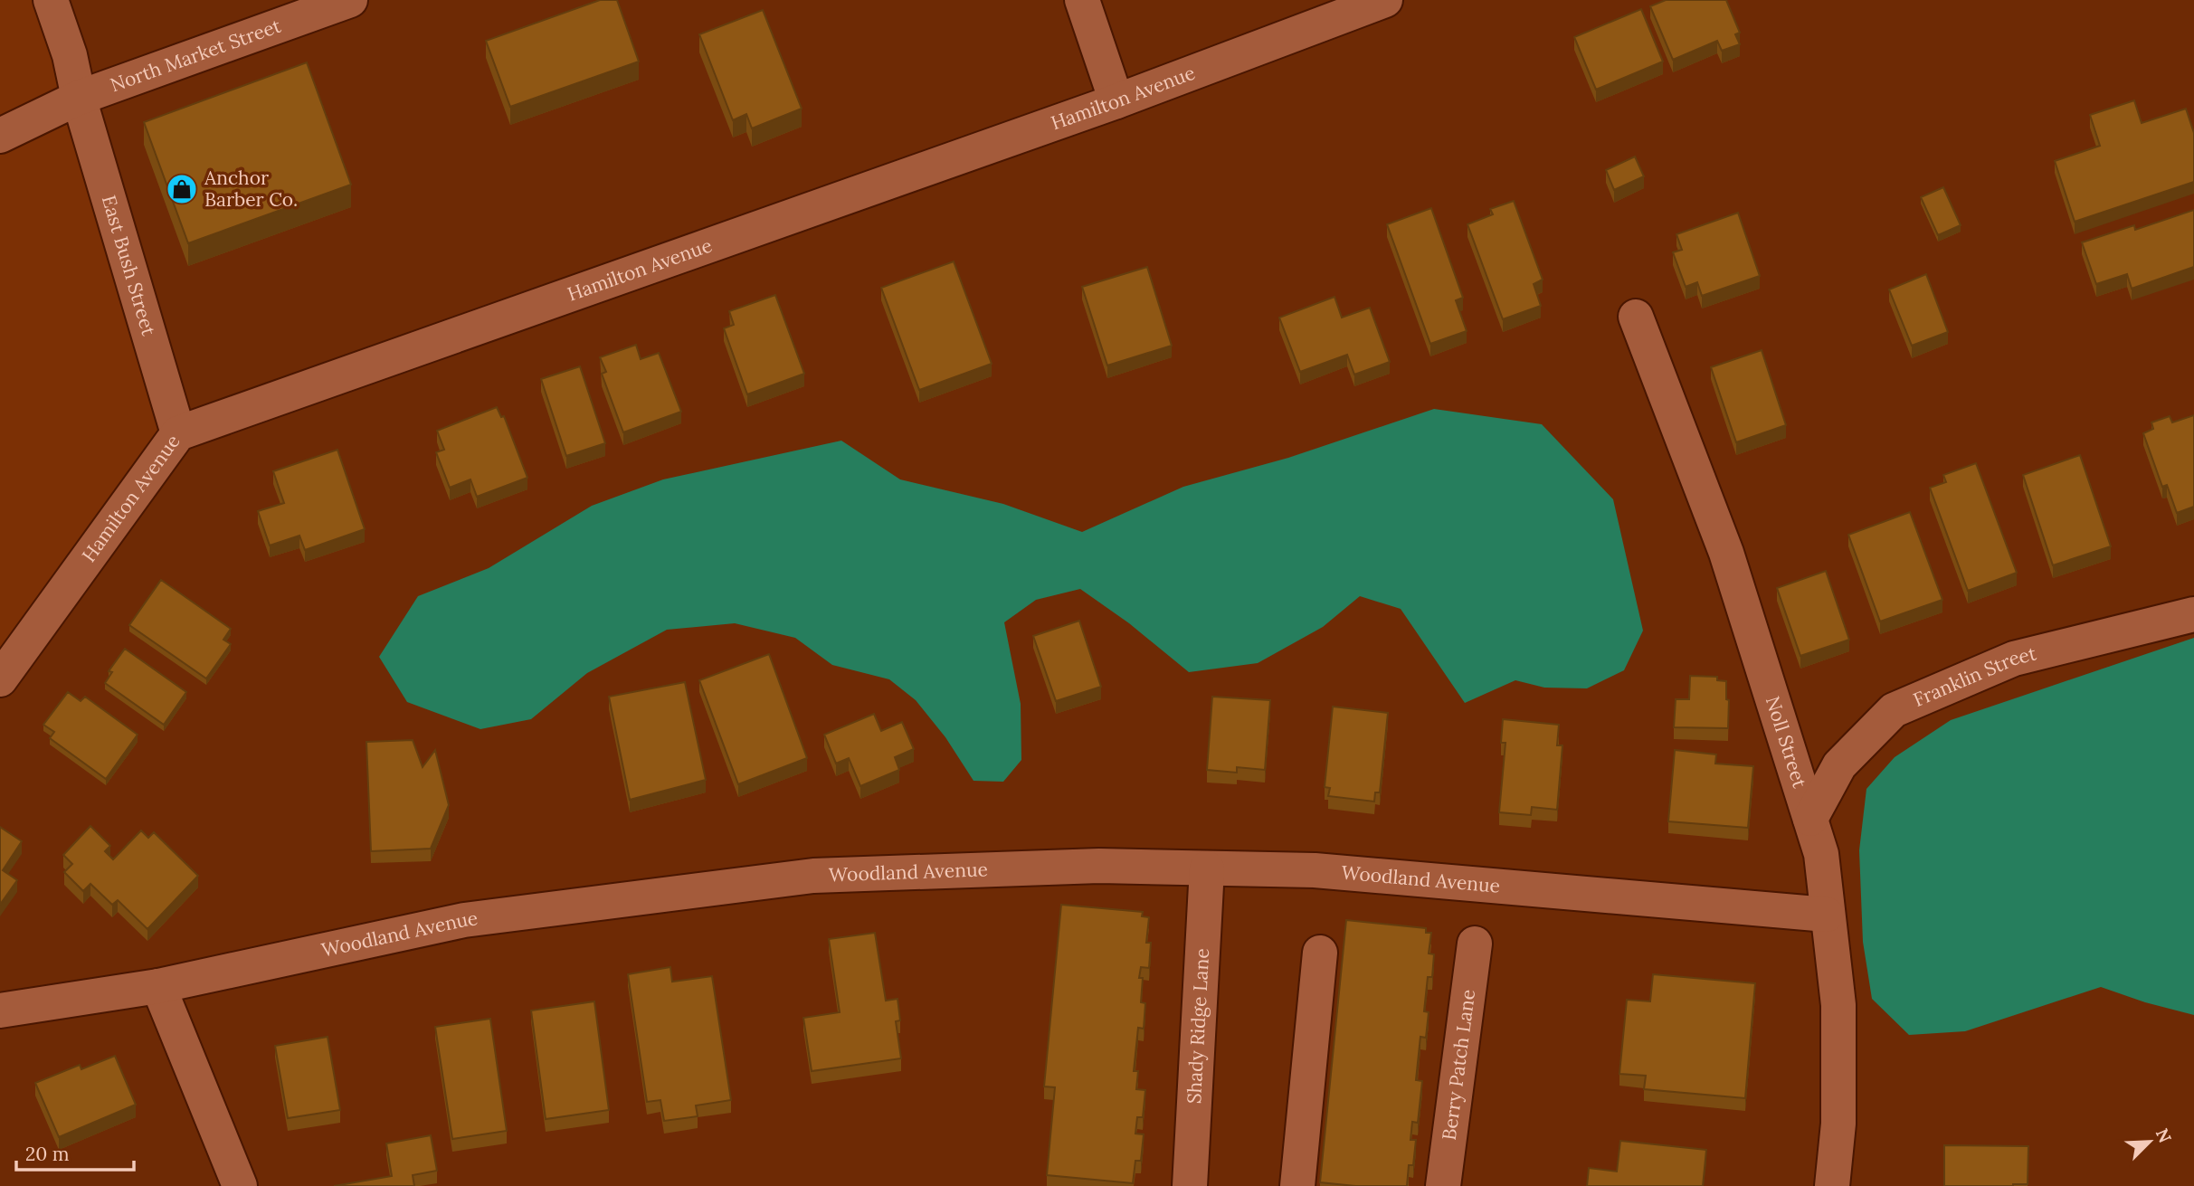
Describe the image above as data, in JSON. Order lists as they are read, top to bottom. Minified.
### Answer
{"streets":{"street":["North Market Street","Hamilton Avenue","East Bush Street","Franklin Street","Noll Street","Woodland Avenue","Shady Ridge Lane","Berry Patch Lane"]},"crossings":[["North Market Street","East Bush Street"],["Hamilton Avenue","East Bush Street"],["Franklin Street","Noll Street"],["Noll Street","Woodland Avenue"],["Woodland Avenue","Shady Ridge Lane"]],"places":{"shop":["Anchor Barber Co."]},"scale_bar":"20 m","north":"top right"}
